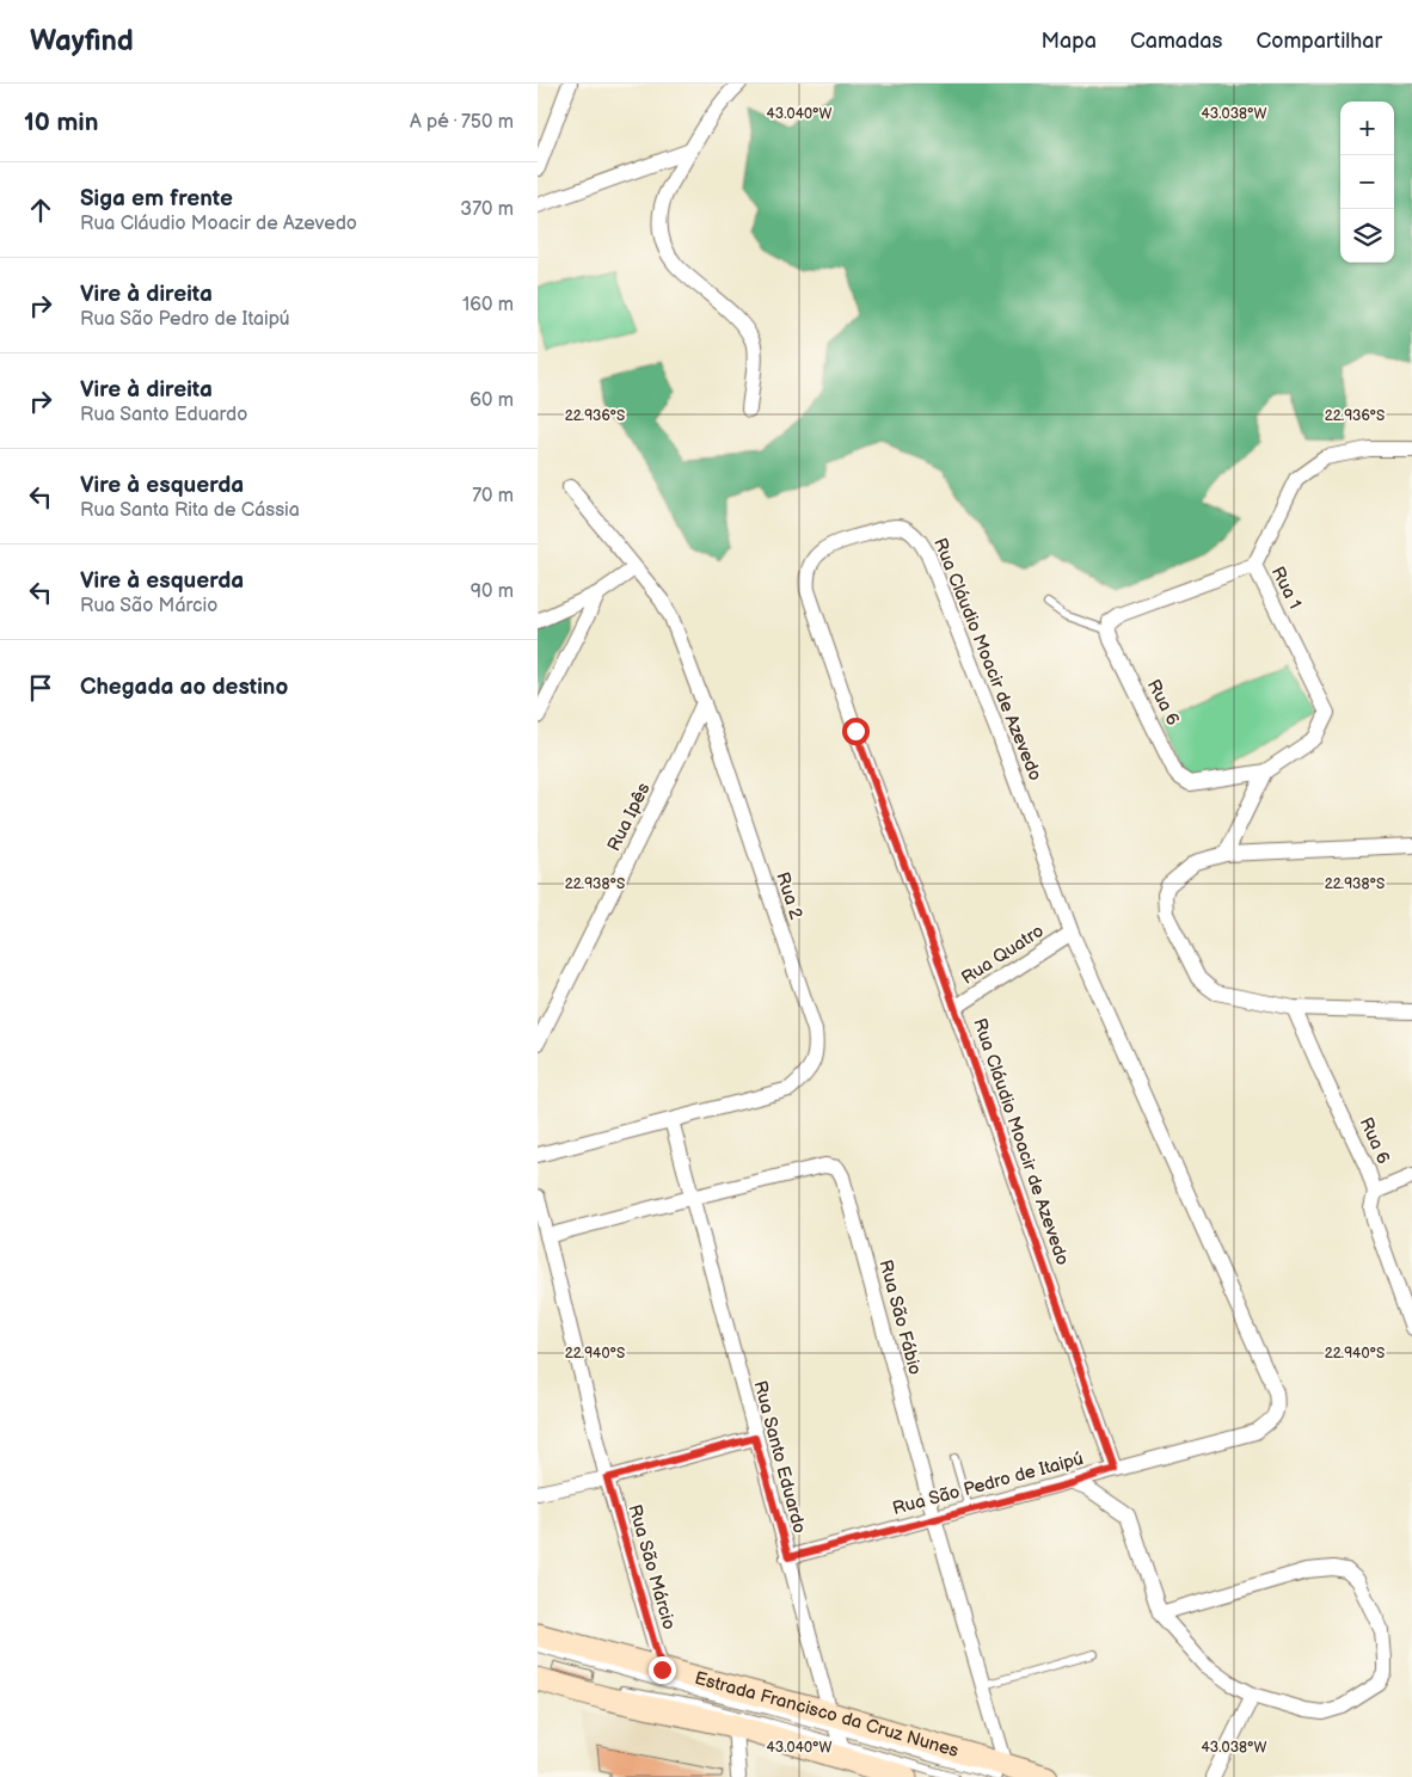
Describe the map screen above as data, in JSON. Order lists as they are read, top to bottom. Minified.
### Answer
{"streets":{"main road":["Estrada Francisco da Cruz Nunes"],"street":["Rua 1","Rua Cláudio Moacir de Azevedo","Rua 6","Rua Ipês","Rua 2","Rua Quatro","Rua São Fábio","Rua Santo Eduardo","Rua São Pedro de Itaipú","Rua São Márcio"]},"crossings":[["Rua 1","Rua 6"],["Rua Cláudio Moacir de Azevedo","Rua Quatro"],["Rua Cláudio Moacir de Azevedo","Rua São Pedro de Itaipú"],["Rua Ipês","Rua 2"],["Rua 2","Rua Santo Eduardo"],["Rua São Fábio","Rua Santo Eduardo"],["Rua São Fábio","Rua São Pedro de Itaipú"],["Rua São Fábio","Rua São Márcio"],["Rua São Fábio","Estrada Francisco da Cruz Nunes"],["Rua Santo Eduardo","Rua São Pedro de Itaipú"],["Rua Santo Eduardo","Estrada Francisco da Cruz Nunes"],["Rua São Márcio","Estrada Francisco da Cruz Nunes"]],"page":{"header":"Wayfind","nav":["Mapa","Camadas","Compartilhar"],"heading":["10 min","A pé · 750 m"],"map_buttons":["+","−"],"list":[["Siga em frente","Rua Cláudio Moacir de Azevedo","370 m"],["Vire à direita","Rua São Pedro de Itaipú","160 m"],["Vire à direita","Rua Santo Eduardo","60 m"],["Vire à esquerda","Rua Santa Rita de Cássia","70 m"],["Vire à esquerda","Rua São Márcio","90 m"],"Chegada ao destino"]},"coordinates":["43.040°W","43.038°W","22.936°S","22.938°S","22.940°S"]}
